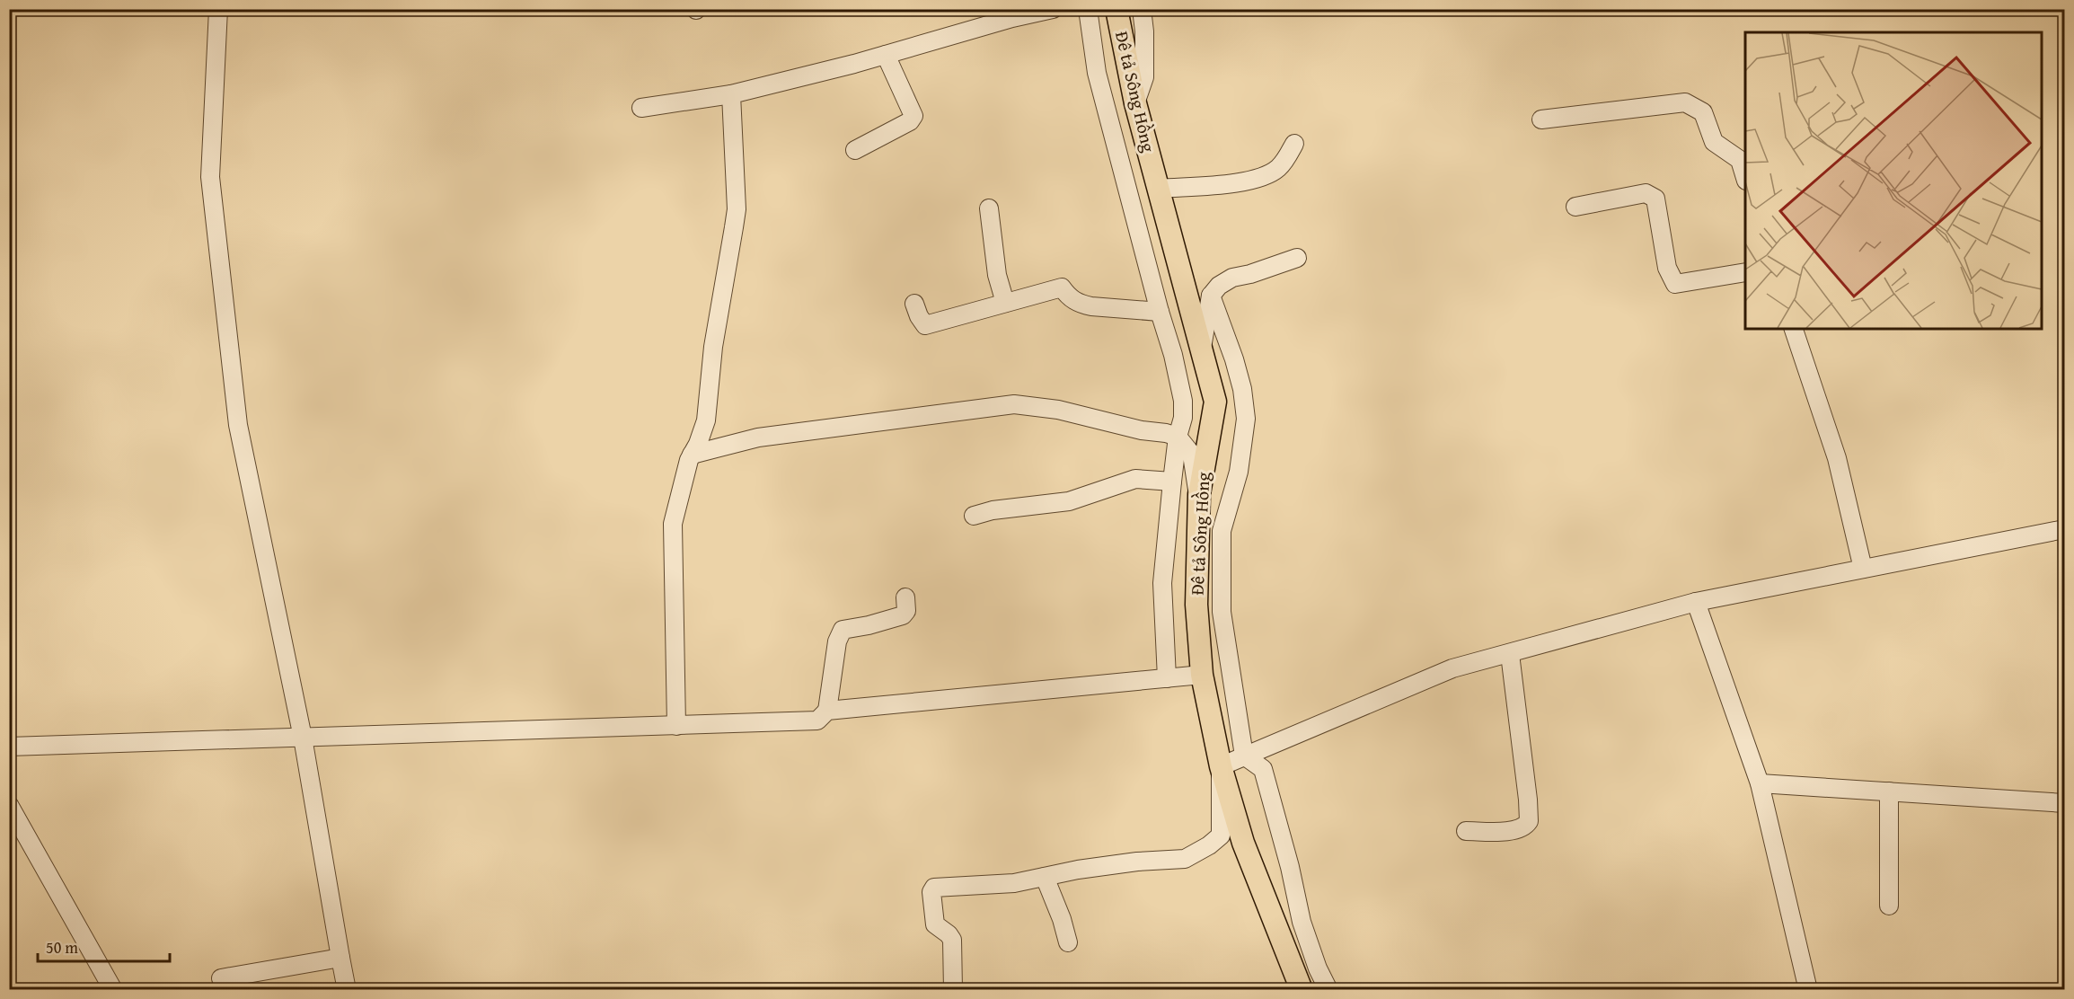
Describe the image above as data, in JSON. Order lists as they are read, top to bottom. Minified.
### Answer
{"streets":{"main road":["Đê tả Sông Hồng"]},"scale_bar":"50 m"}
